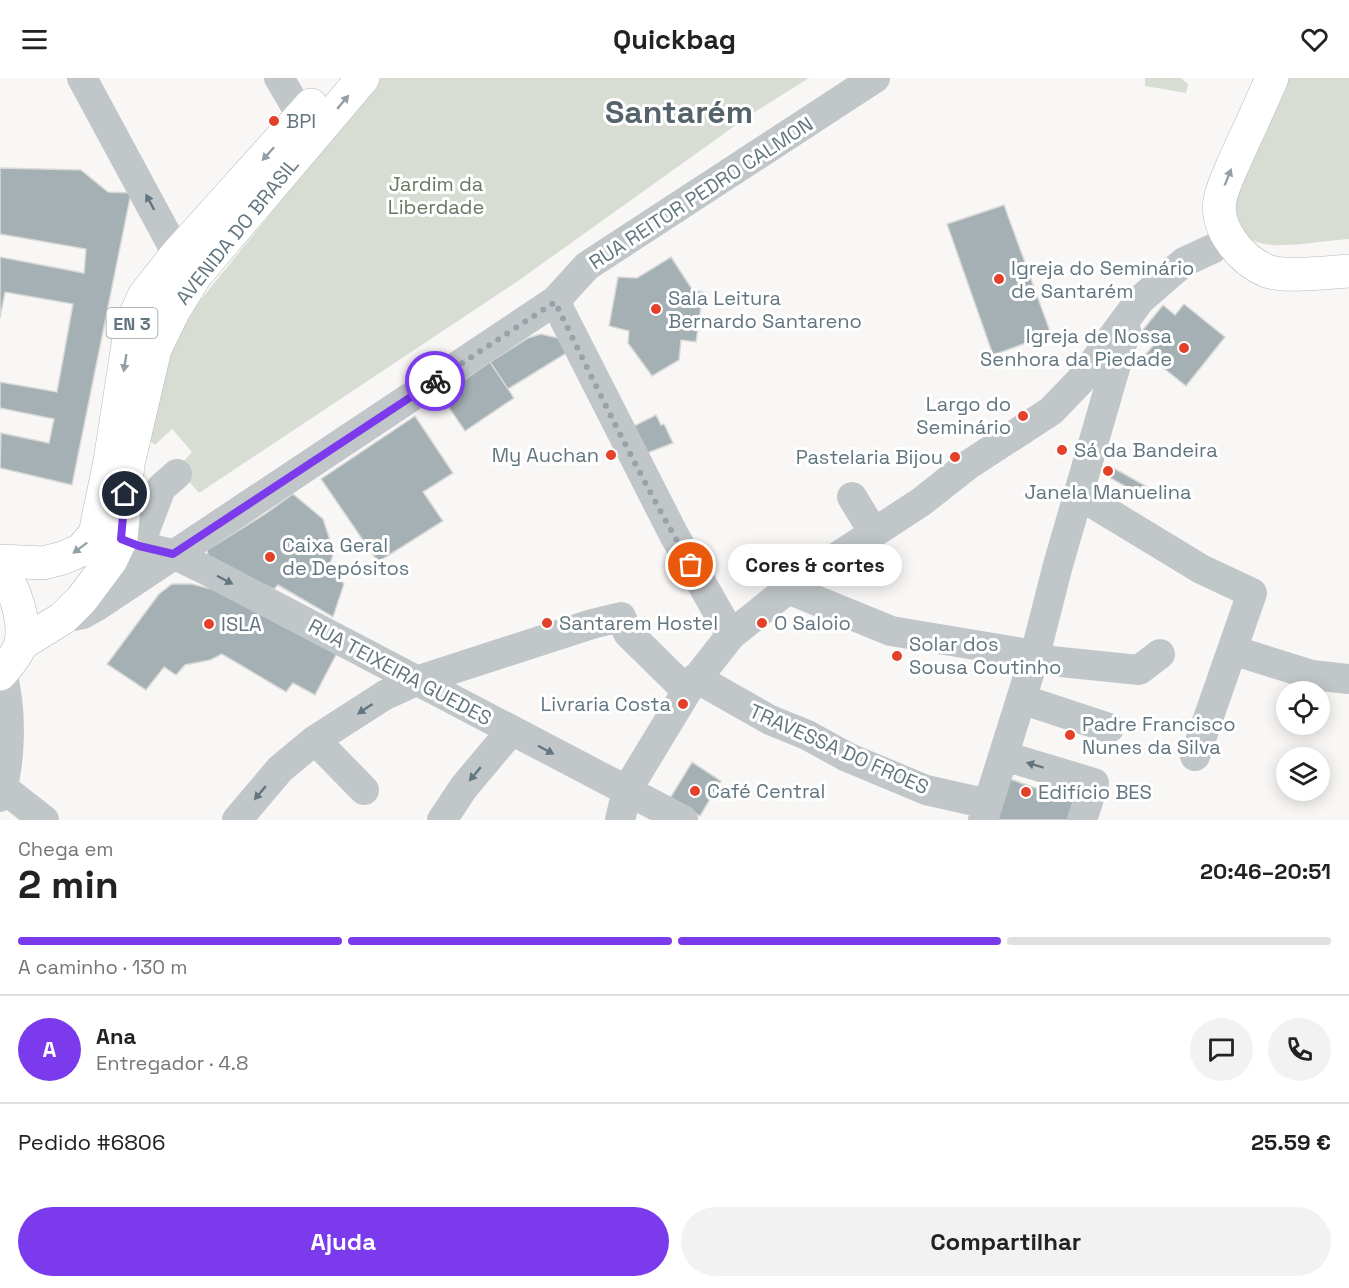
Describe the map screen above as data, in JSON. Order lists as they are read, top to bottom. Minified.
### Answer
{"streets":{"main road":["AVENIDA DO BRASIL","EN 3"],"street":["RUA REITOR PEDRO CALMON","RUA TEIXEIRA GUEDES","TRAVESSA DO FROES"]},"crossings":[["RUA REITOR PEDRO CALMON","AVENIDA DO BRASIL"],["RUA REITOR PEDRO CALMON","RUA TEIXEIRA GUEDES"],["AVENIDA DO BRASIL","EN 3"],["RUA TEIXEIRA GUEDES","TRAVESSA DO FROES"]],"one_way":["RUA TEIXEIRA GUEDES"],"districts":["Santarém"],"parks":["Jardim da Liberdade"],"places":["BPI","Igreja do Seminário de Santarém","Sala Leitura Bernardo Santareno","Igreja de Nossa Senhora da Piedade","Largo do Seminário","Sá da Bandeira","My Auchan","Pastelaria Bijou","Janela Manuelina","Caixa Geral de Depósitos","Cores & cortes","Santarem Hostel","O Saloio","ISLA","Solar dos Sousa Coutinho","Livraria Costa","Padre Francisco Nunes da Silva","Café Central","Edifício BES"],"page":{"header":"Quickbag","bubble":"Cores & cortes","heading":["2 min","Chega em","20:46–20:51"],"panel":["Ana","Entregador · 4.8","Pedido #6806","25.59 €"],"bar":"A caminho · 130 m","round":"A","buttons":["Ajuda","Compartilhar"]}}
